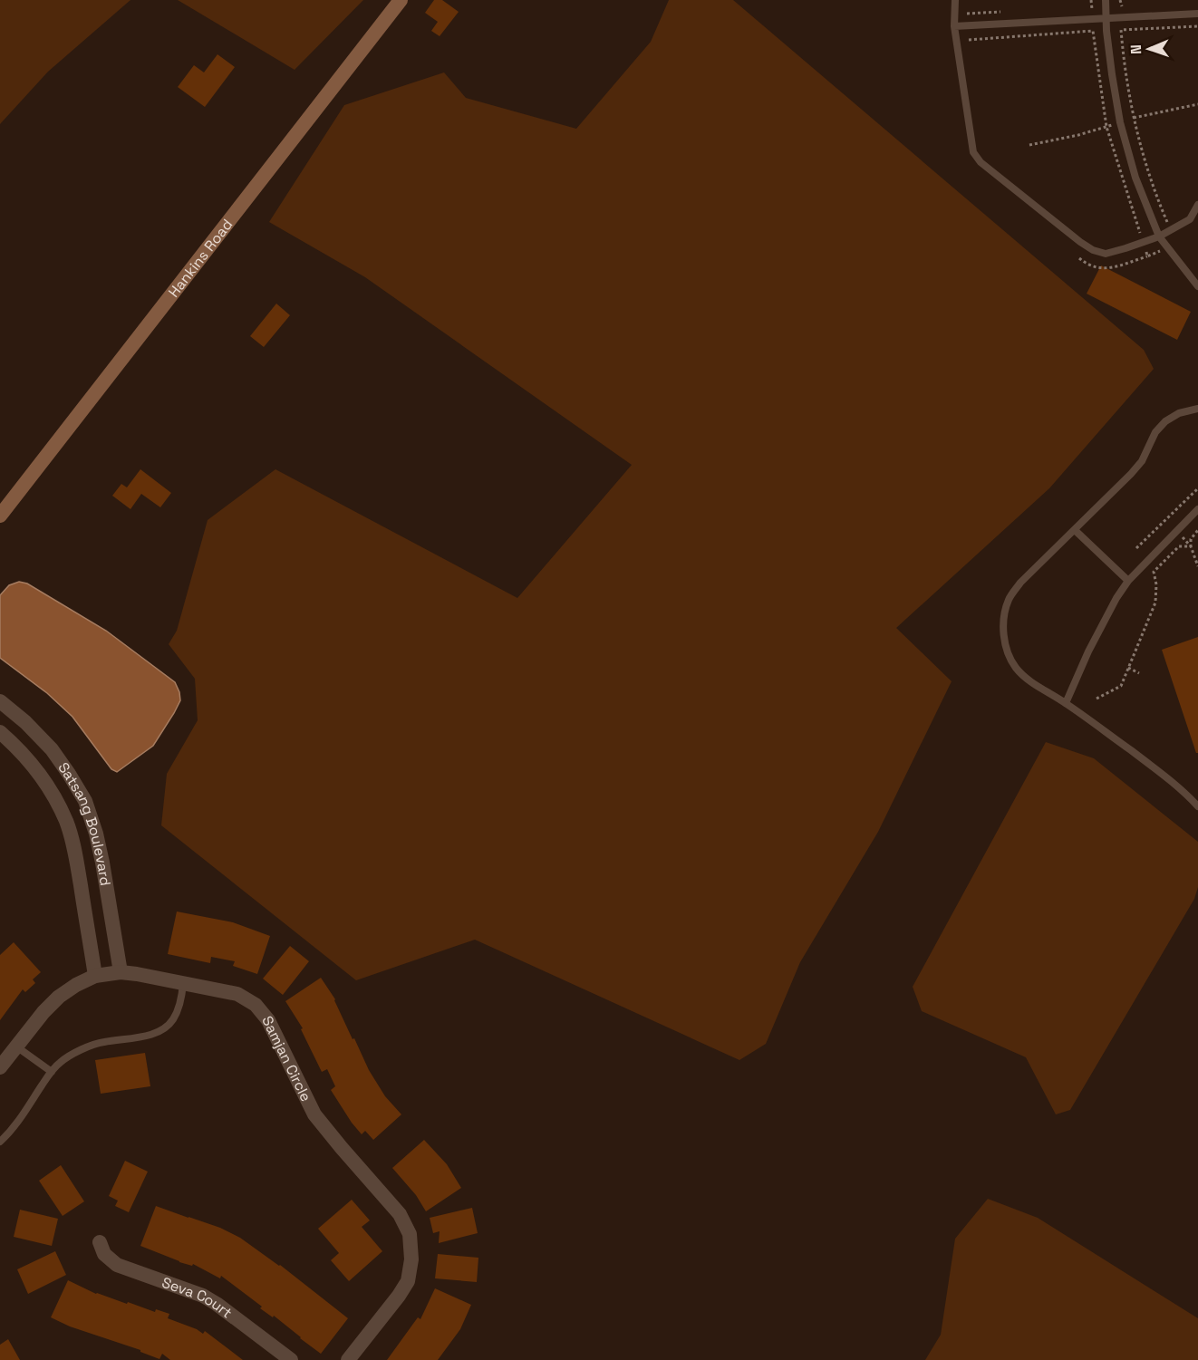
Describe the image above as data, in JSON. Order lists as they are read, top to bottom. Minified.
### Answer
{"streets":{"main road":["Hankins Road"],"street":["Satsang Boulevard","Samjan Circle","Seva Court"]},"crossings":[["Satsang Boulevard","Samjan Circle"]],"north":"left"}
